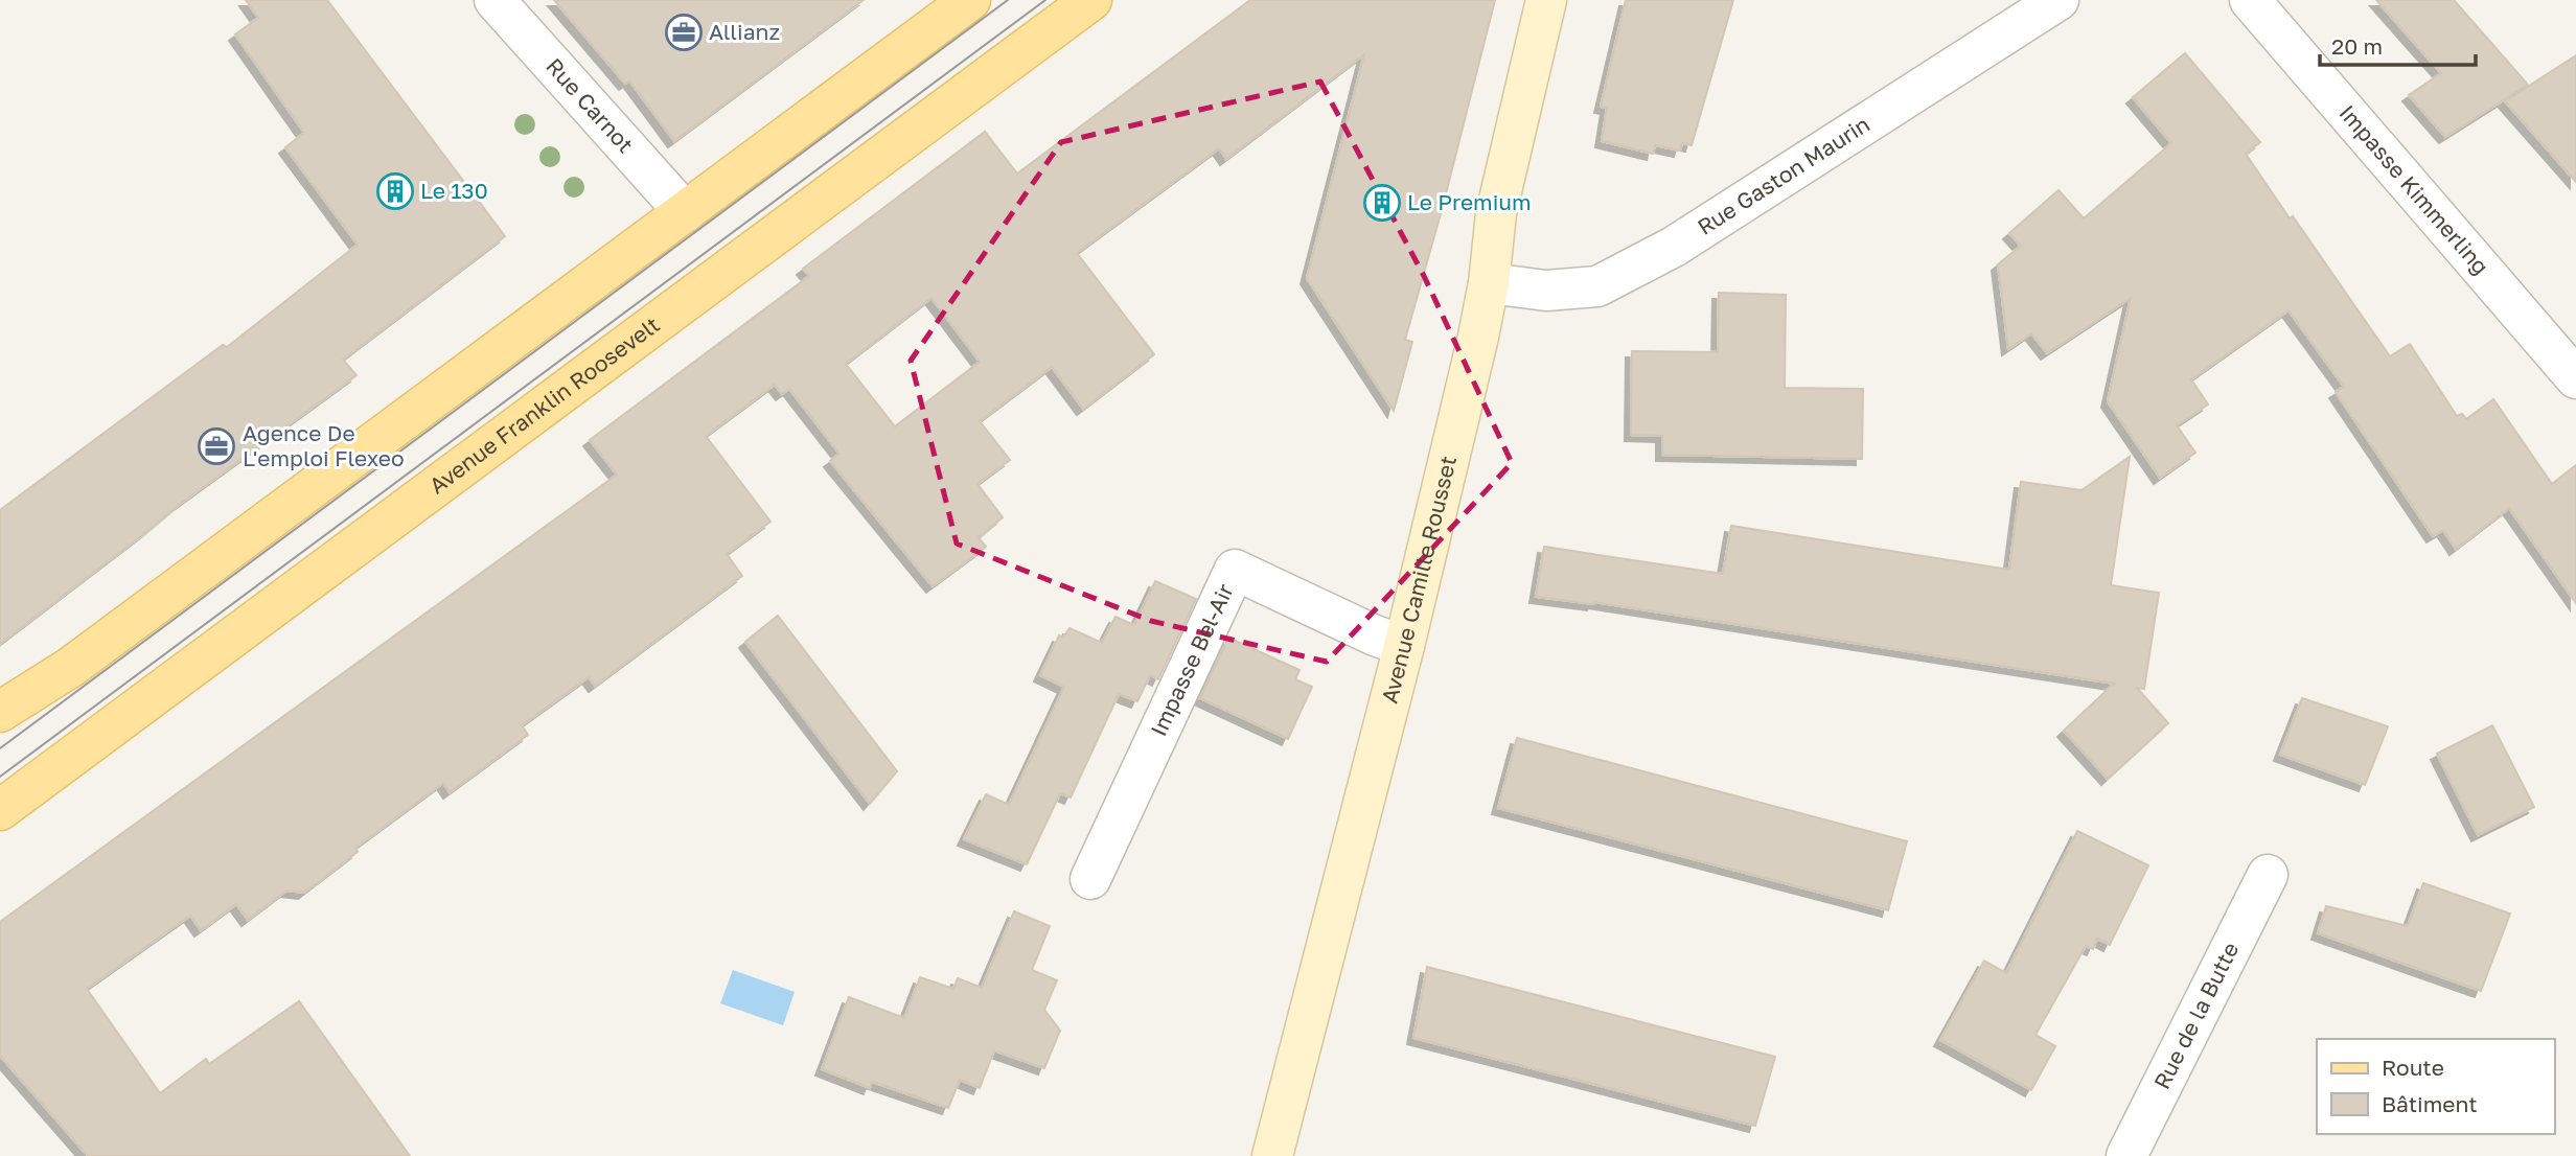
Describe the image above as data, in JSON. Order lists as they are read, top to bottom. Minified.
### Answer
{"streets":{"main road":["Avenue Franklin Roosevelt"],"street":["Rue Carnot","Rue Gaston Maurin","Impasse Kimmerling","Avenue Camille Rousset","Impasse Bel-Air","Rue de la Butte"]},"crossings":[["Rue Gaston Maurin","Avenue Camille Rousset"],["Avenue Camille Rousset","Impasse Bel-Air"]],"places":{"office":["Allianz","Agence De L'emploi Flexeo"],"building":["Le 130","Le Premium"]},"legend":["Route","Bâtiment"],"scale_bar":"20 m"}
